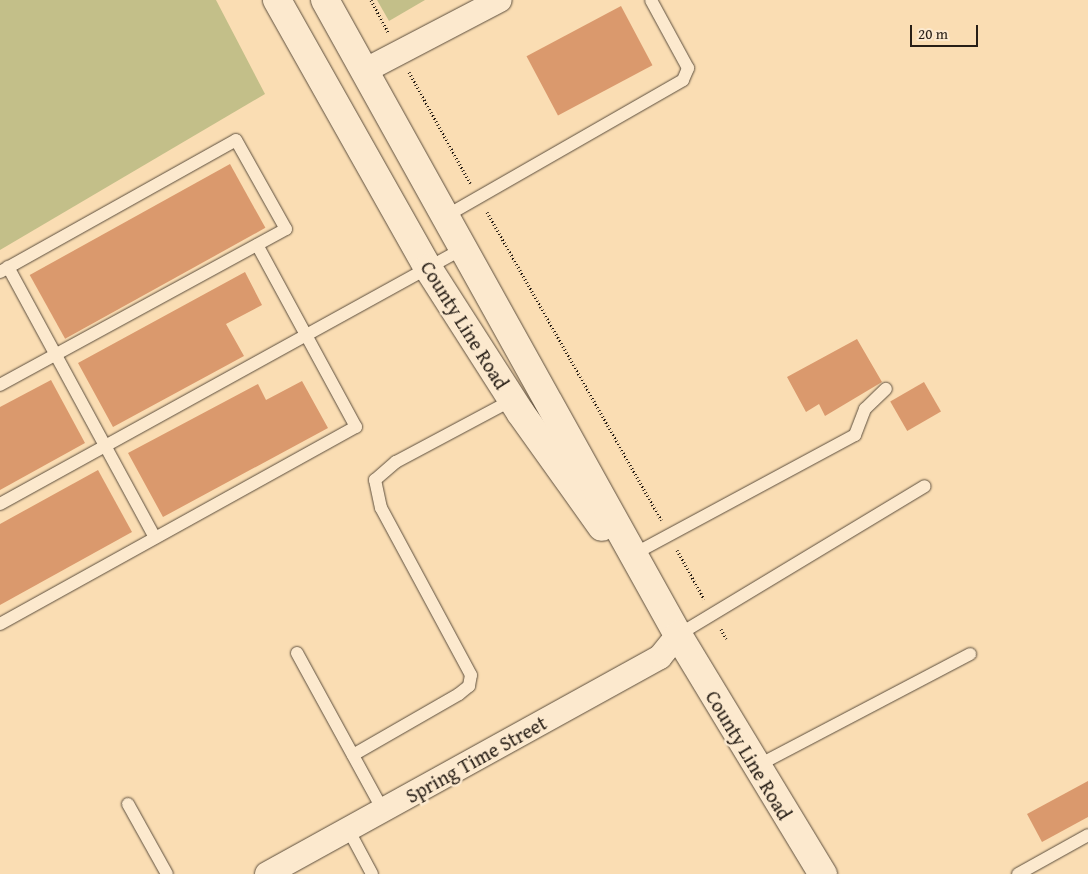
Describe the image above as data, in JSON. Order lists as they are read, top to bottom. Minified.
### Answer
{"streets":{"main road":["County Line Road"],"street":["Spring Time Street"]},"crossings":[["County Line Road","Spring Time Street"]],"scale_bar":"20 m"}
